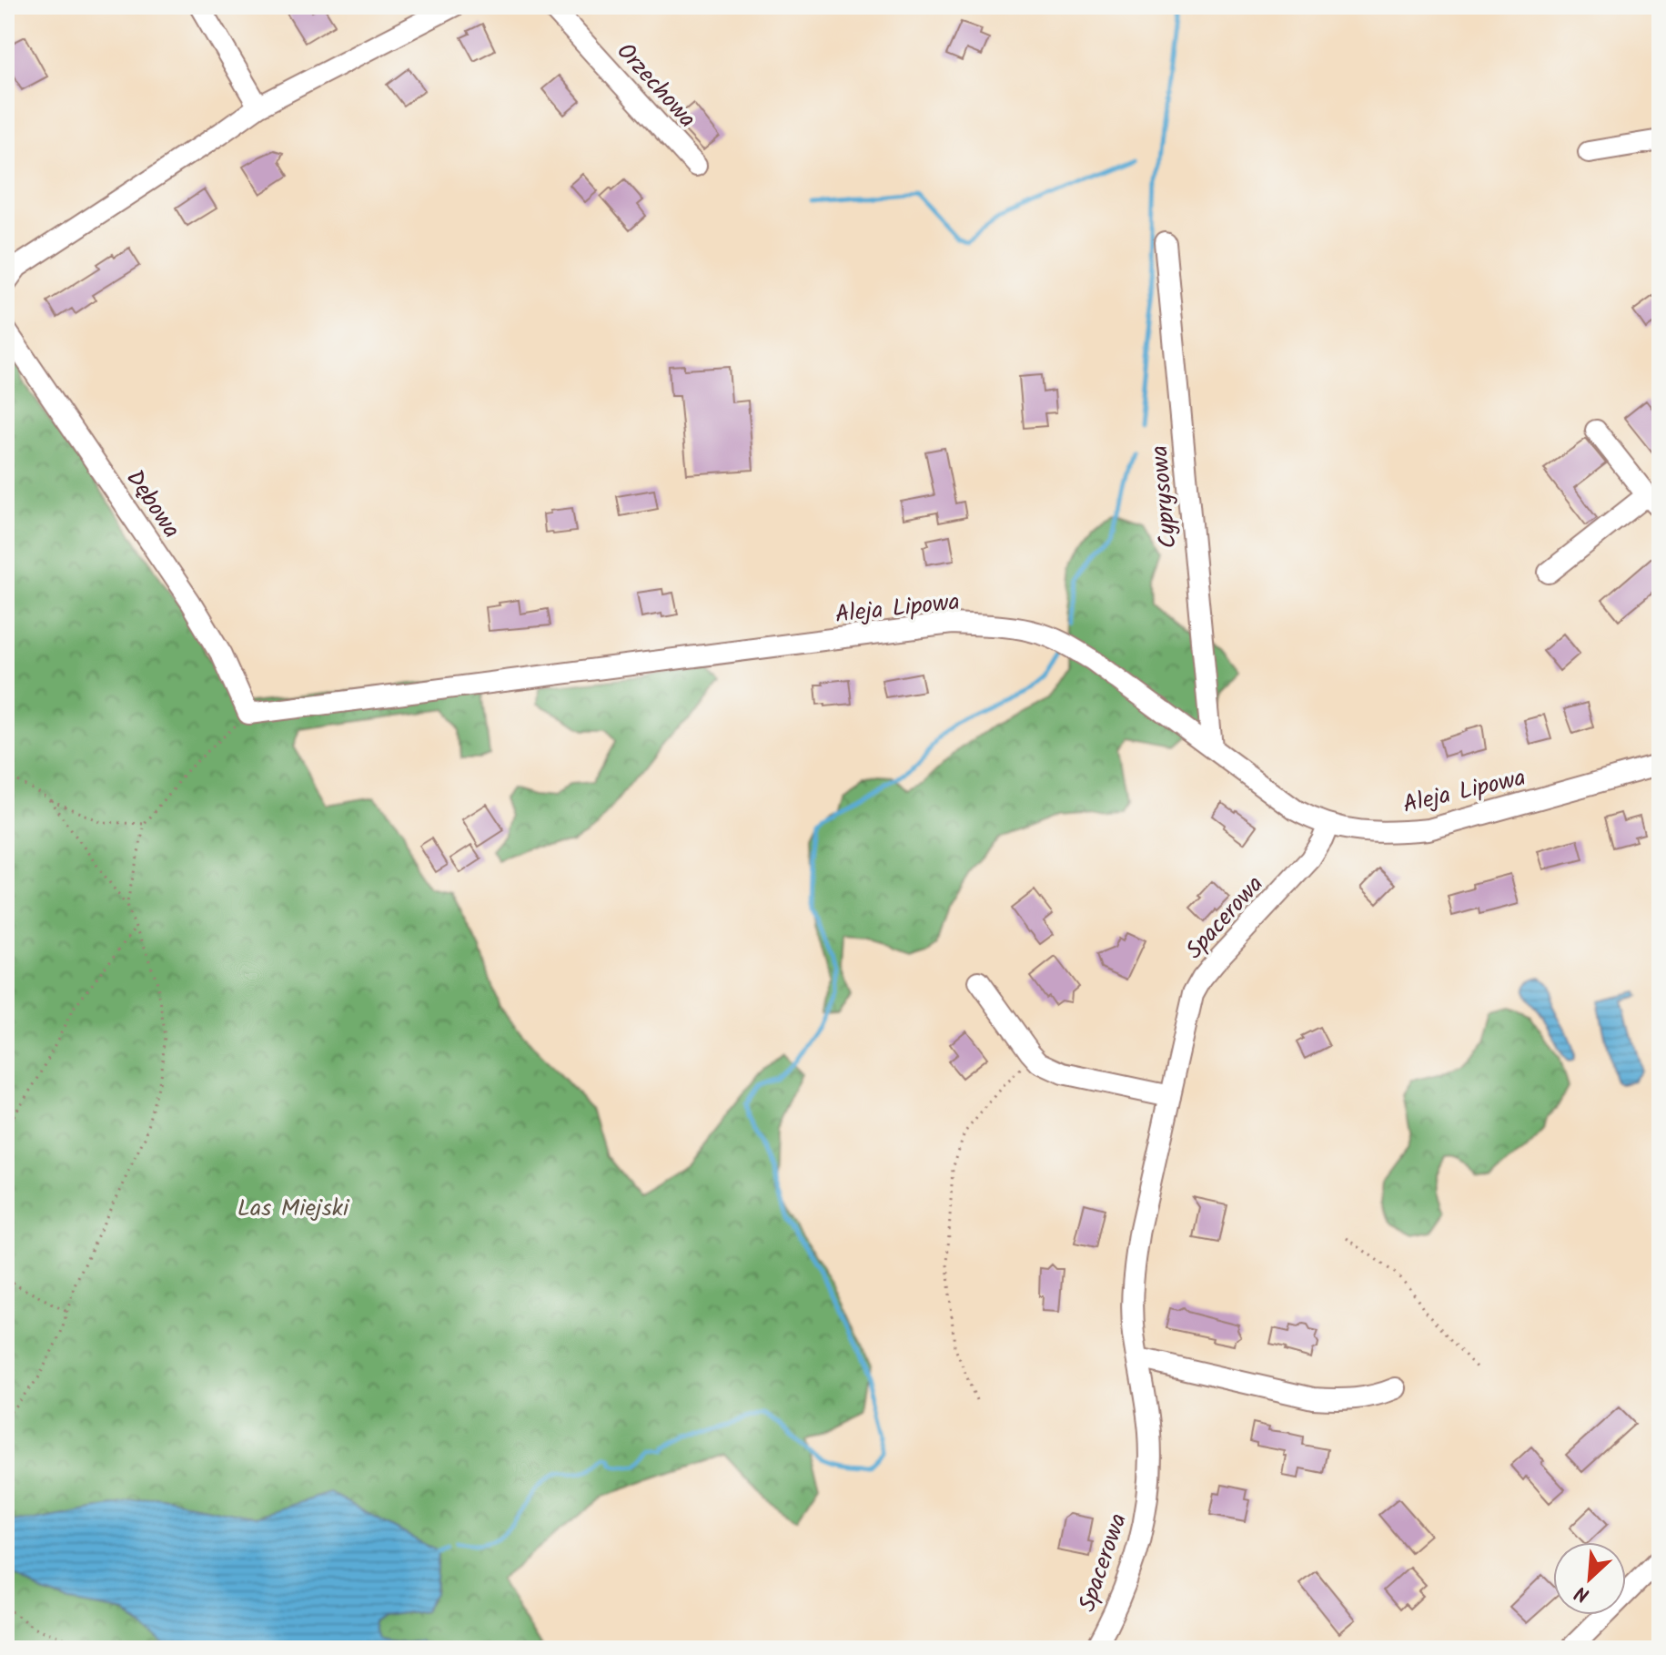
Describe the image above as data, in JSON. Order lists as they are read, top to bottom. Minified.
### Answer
{"streets":{"street":["Orzechowa","Cyprysowa","Dębowa","Aleja Lipowa","Spacerowa"]},"crossings":[["Cyprysowa","Aleja Lipowa"],["Dębowa","Aleja Lipowa"],["Aleja Lipowa","Spacerowa"]],"parks":["Las Miejski"],"north":"bottom left"}
